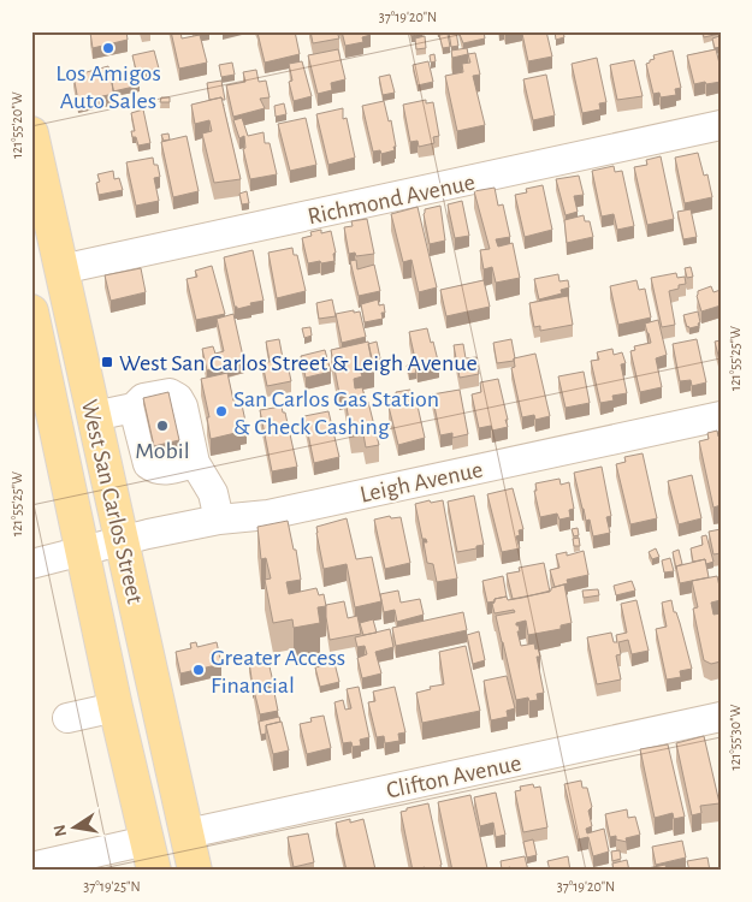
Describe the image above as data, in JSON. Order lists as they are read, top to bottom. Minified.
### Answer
{"streets":{"main road":["West San Carlos Street"],"street":["Richmond Avenue","Leigh Avenue","Clifton Avenue"]},"crossings":[["Richmond Avenue","West San Carlos Street"],["Leigh Avenue","West San Carlos Street"],["West San Carlos Street","Clifton Avenue"]],"places":{"other":["Los Amigos Auto Sales","San Carlos Gas Station & Check Cashing","Mobil","Greater Access Financial"],"transit":["West San Carlos Street & Leigh Avenue"]},"north":"left","coordinates":["37°19'20\"N","121°55'20\"W","121°55'25\"W","121°55'30\"W","37°19'25\"N"]}
